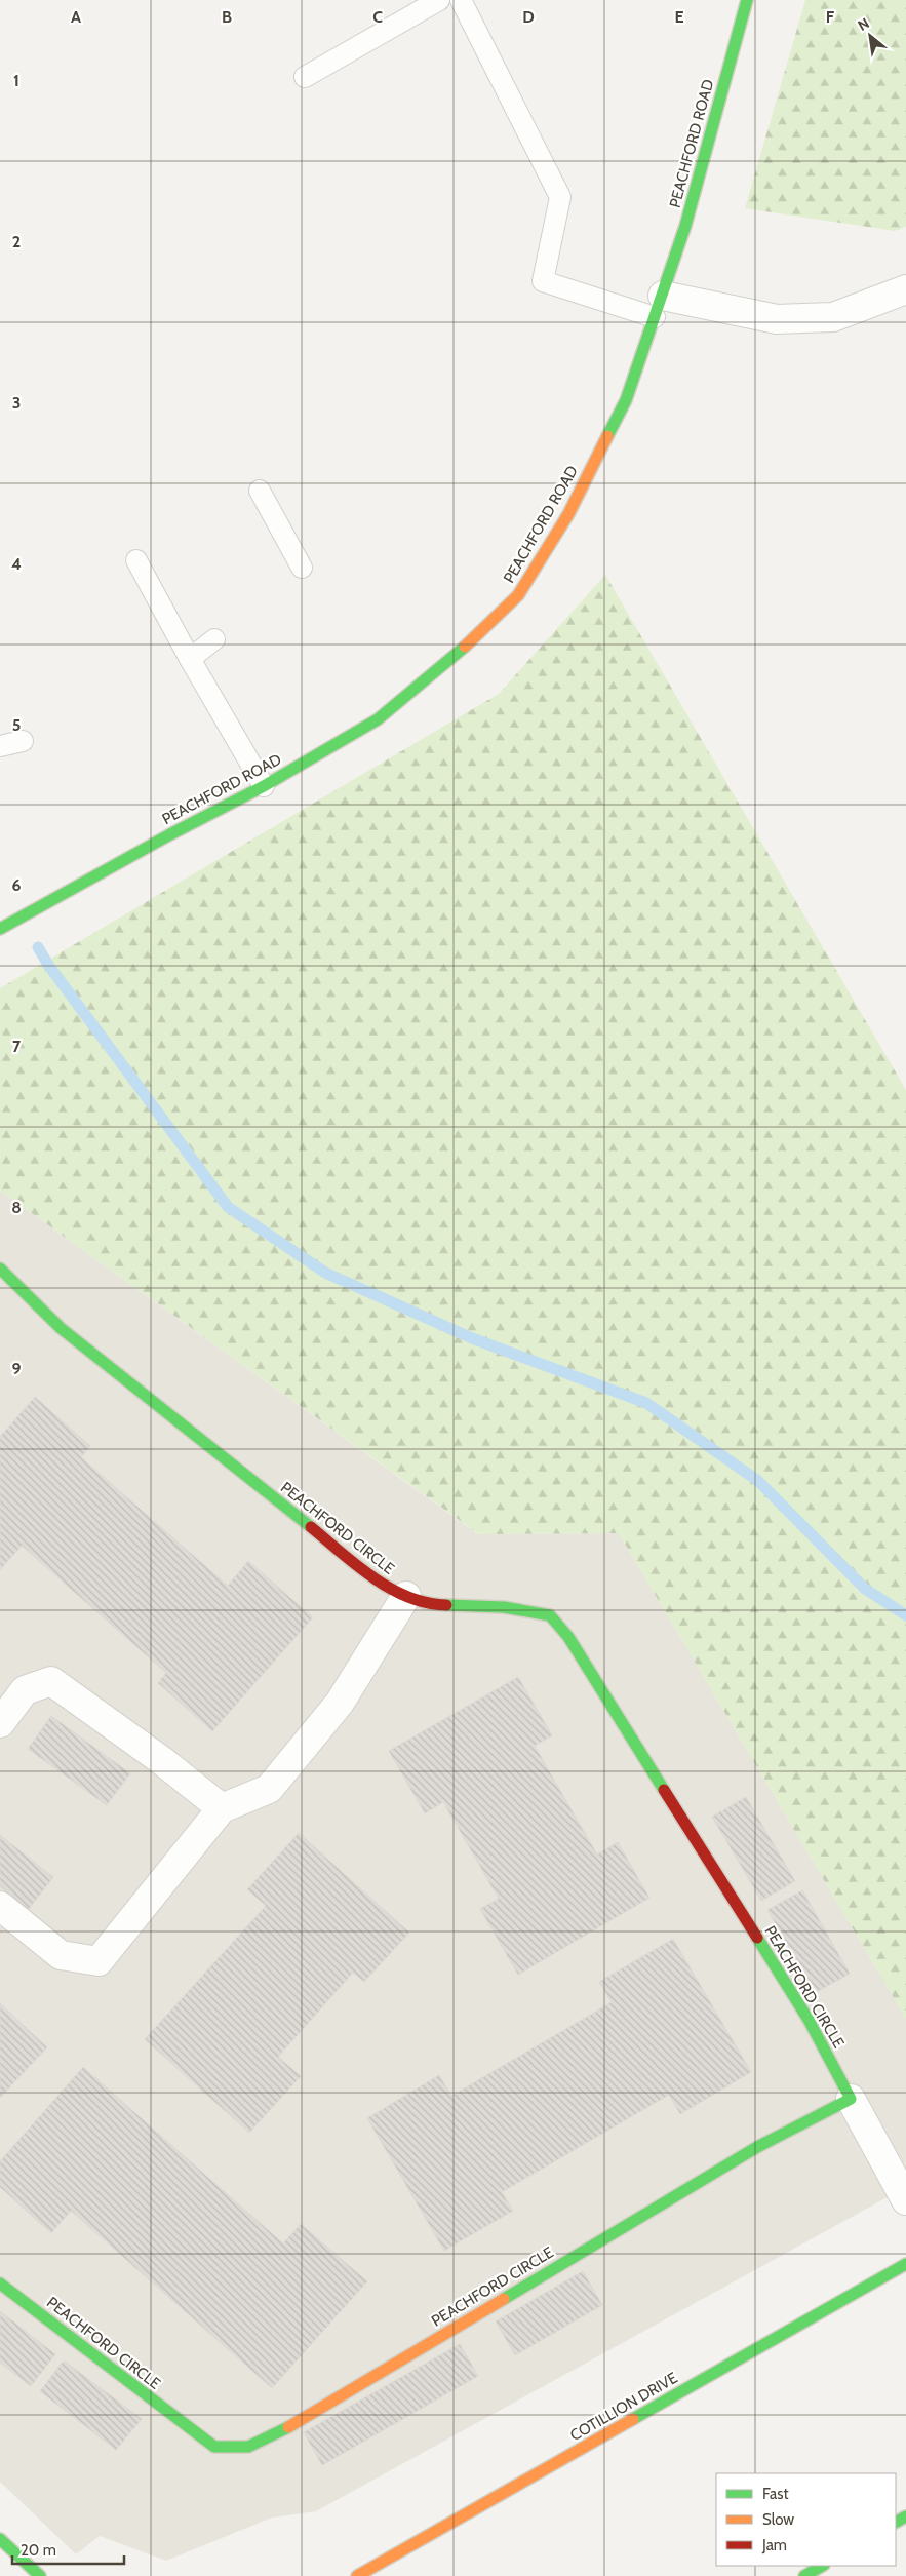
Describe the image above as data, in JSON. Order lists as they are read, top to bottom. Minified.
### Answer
{"streets":{"main road":["PEACHFORD ROAD","PEACHFORD CIRCLE","COTILLION DRIVE"]},"legend":["Fast","Slow","Jam"],"scale_bar":"20 m","north":"top left","grid":{"columns":["A","B","C","D","E","F"],"rows":["1","2","3","4","5","6","7","8","9"]}}
